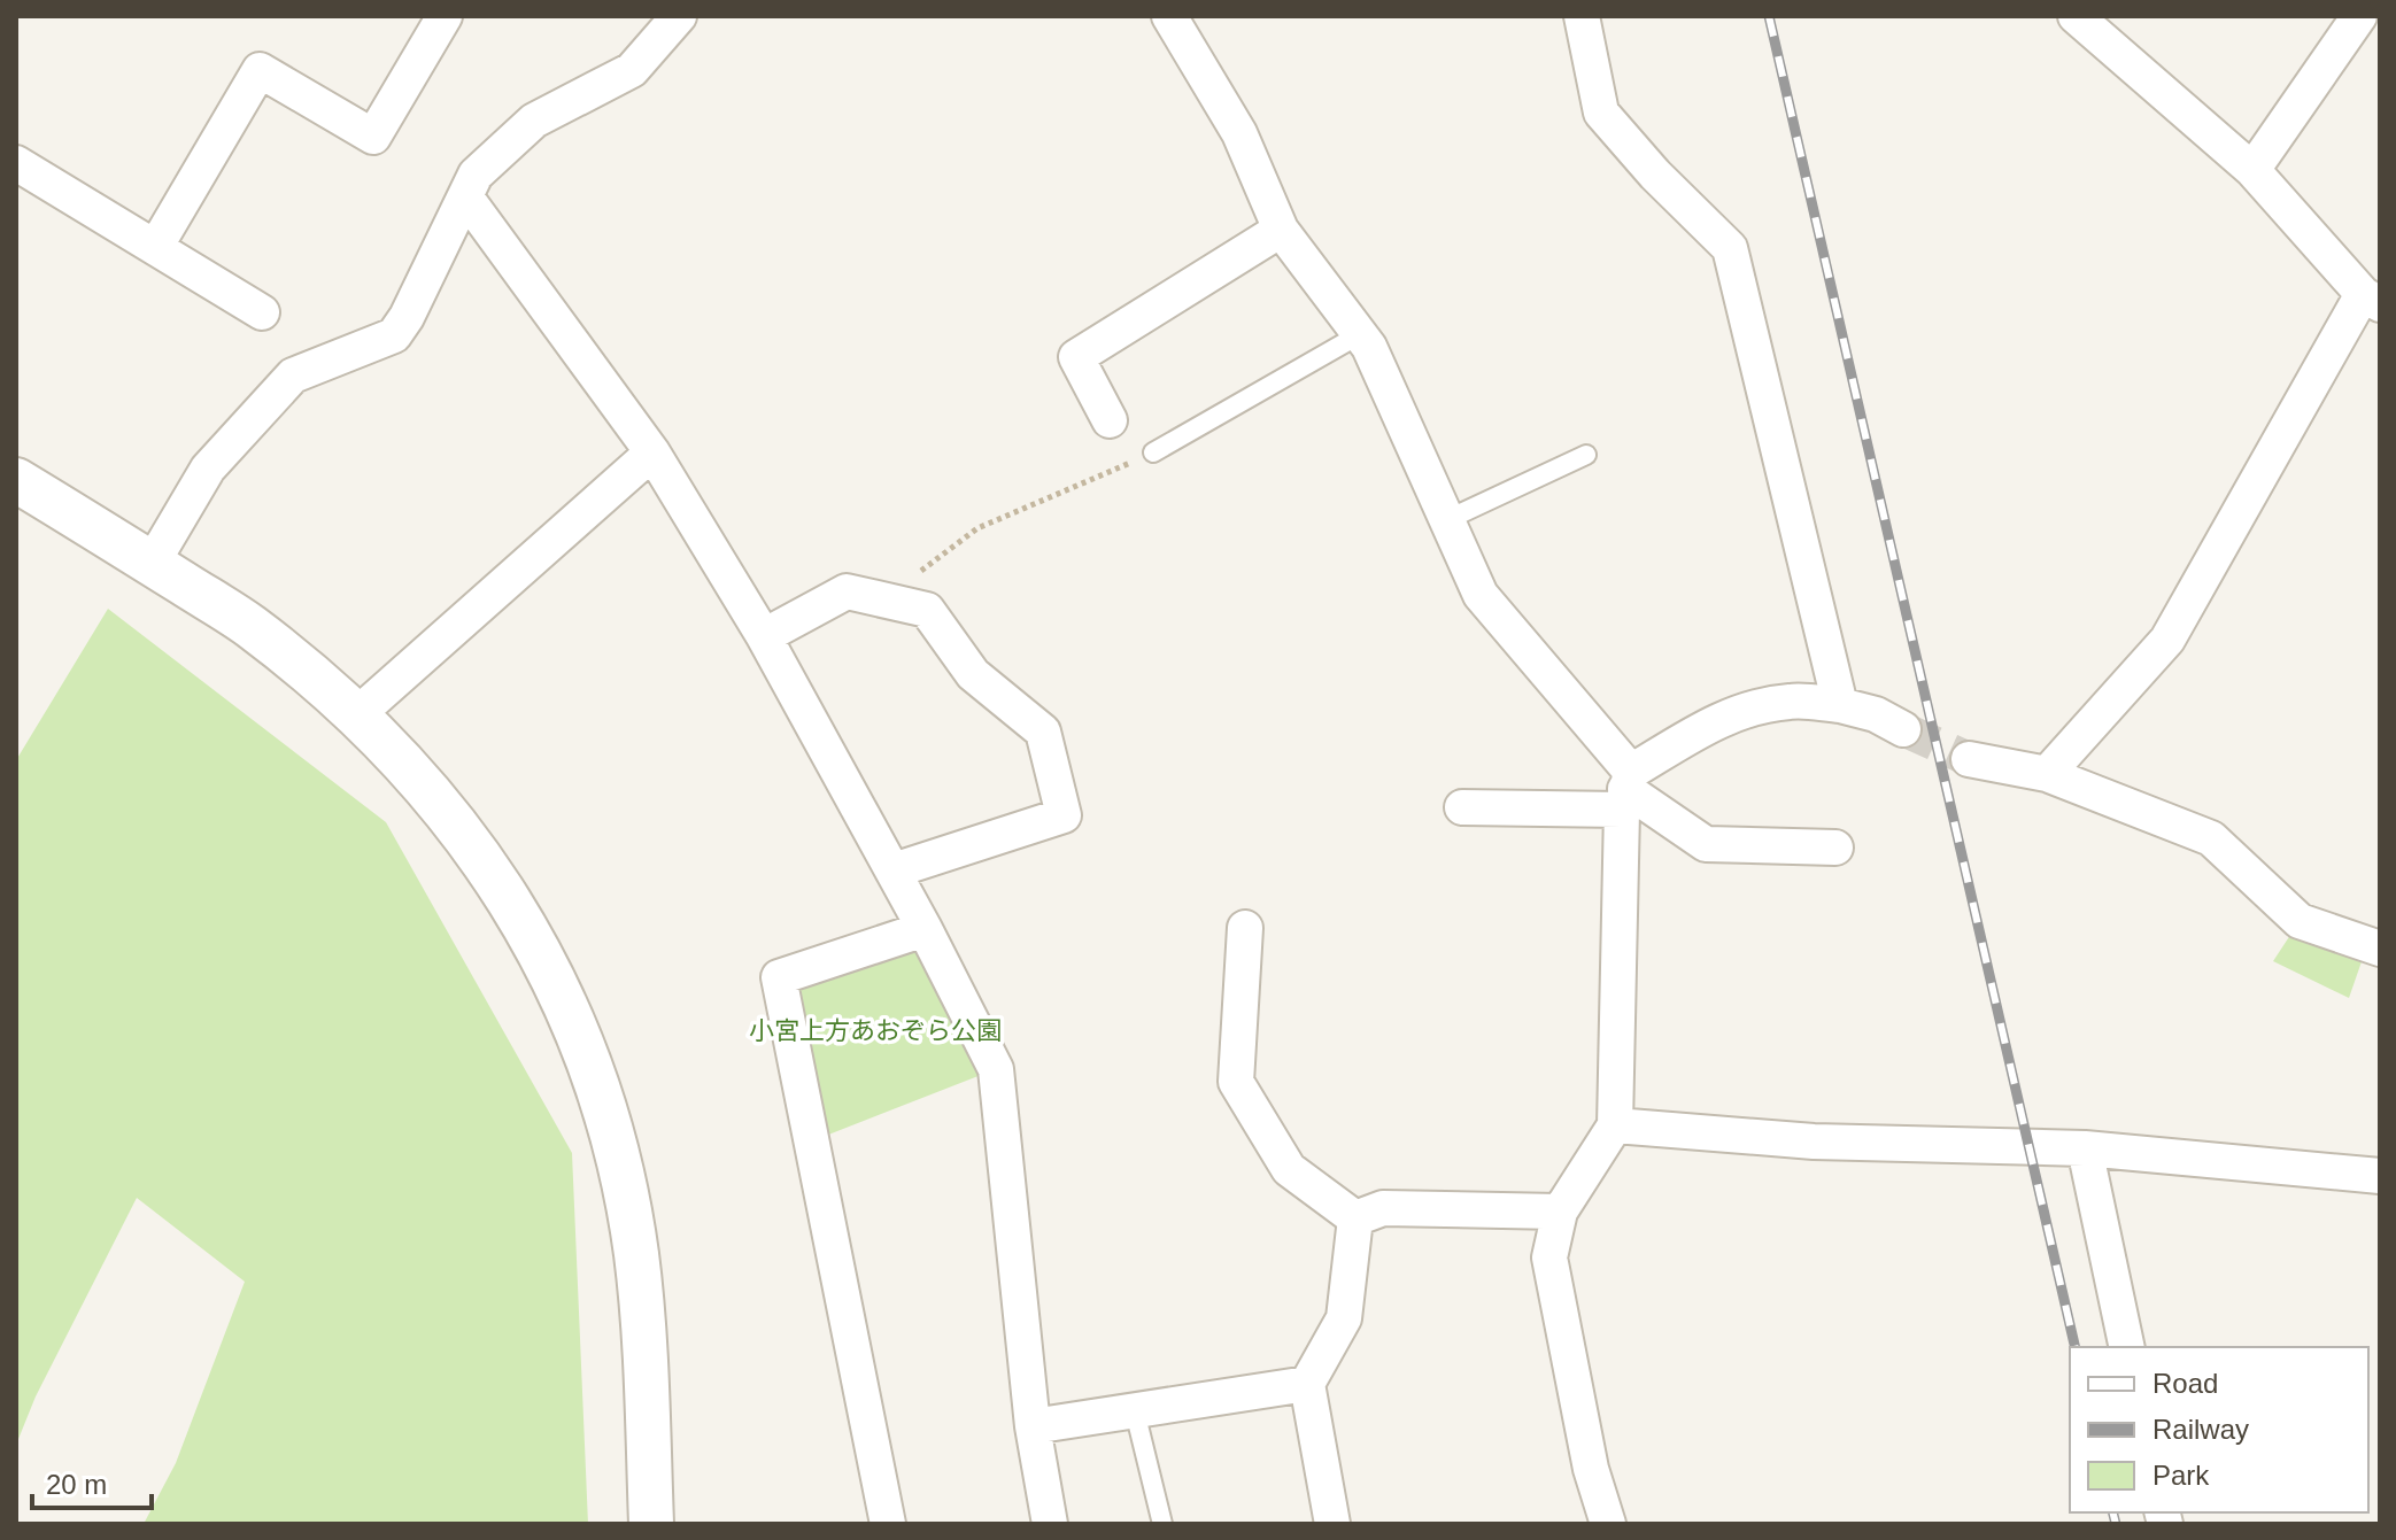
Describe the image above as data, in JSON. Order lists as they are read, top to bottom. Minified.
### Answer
{"parks":["小宮上方あおぞら公園"],"legend":["Road","Railway","Park"],"scale_bar":"20 m"}
